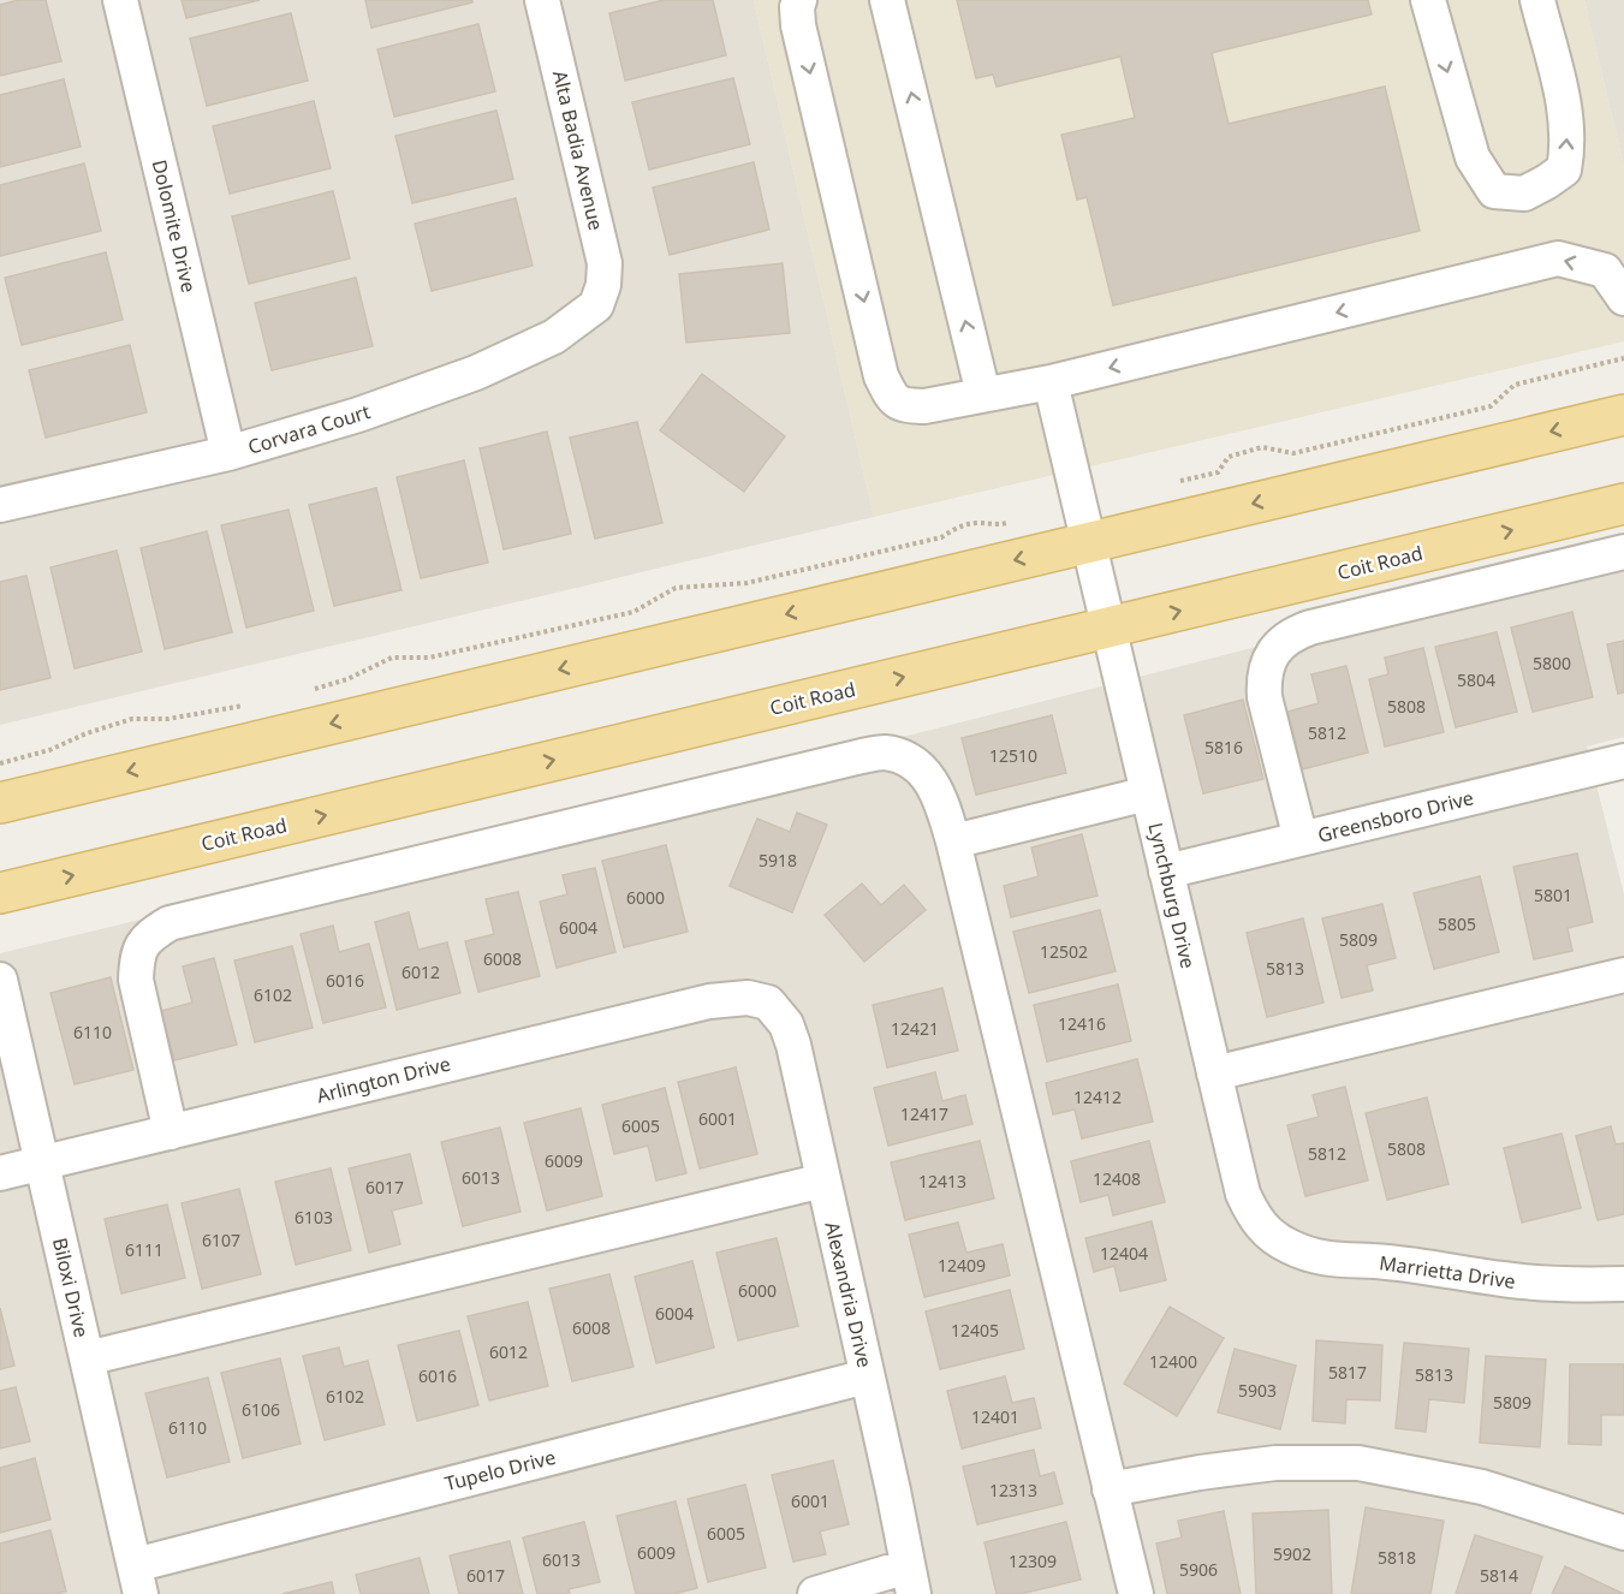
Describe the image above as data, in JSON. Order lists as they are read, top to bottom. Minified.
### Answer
{"streets":{"main road":["Coit Road"],"street":["Alta Badia Avenue","Dolomite Drive","Corvara Court","Greensboro Drive","Lynchburg Drive","Arlington Drive","Marrietta Drive","Biloxi Drive","Alexandria Drive","Tupelo Drive"]},"crossings":[["Alta Badia Avenue","Corvara Court"],["Dolomite Drive","Corvara Court"],["Coit Road","Lynchburg Drive"],["Greensboro Drive","Lynchburg Drive"],["Lynchburg Drive","Marrietta Drive"],["Arlington Drive","Biloxi Drive"],["Arlington Drive","Alexandria Drive"],["Biloxi Drive","Tupelo Drive"],["Alexandria Drive","Tupelo Drive"]],"house_numbers":["5800","5804","5808","5812","5816","12510","5918","5801","6000","5805","6004","5809","12502","6008","5813","6012","6016","6102","12416","12421","6110","12412","12417","6001","6005","5808","5812","6009","6013","12408","12413","6017","6103","6107","6111","12404","12409","6000","6004","6008","12405","6012","12400","5817","5813","6016","5903","6102","5809","6106","12401","6110","12313","6001","6005","6009","5902","5818","6013","12309","5906","6017","5814"]}
